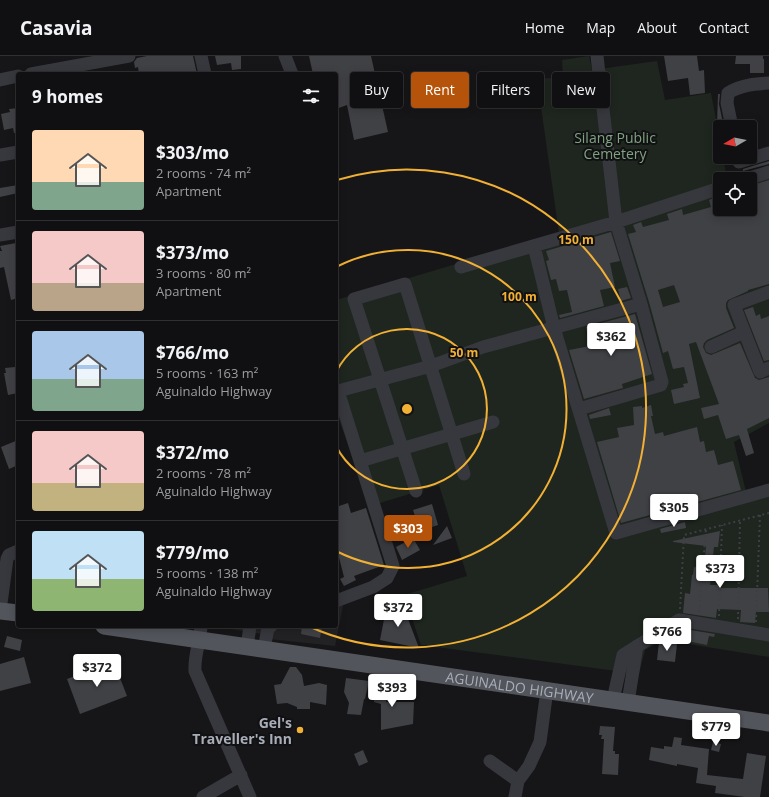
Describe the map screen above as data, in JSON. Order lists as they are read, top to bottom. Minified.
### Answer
{"streets":{"main road":["AGUINALDO HIGHWAY"]},"parks":["Silang Public Cemetery"],"places":["Gel's Traveller's Inn"],"north":"left","page":{"header":"Casavia","nav":["Home","Map","About","Contact"],"chip":["Buy","Rent","Filters","New"],"heading":"9 homes","list":[{"name":"$303/mo","note":"2 rooms · 74 m² · Apartment"},{"name":"$373/mo","note":"3 rooms · 80 m² · Apartment"},{"name":"$766/mo","note":"5 rooms · 163 m² · Aguinaldo Highway"},{"name":"$372/mo","note":"2 rooms · 78 m² · Aguinaldo Highway"},{"name":"$779/mo","note":"5 rooms · 138 m² · Aguinaldo Highway"}],"price":["$362","$305","$303","$373","$372","$766","$372","$393","$779"]},"rings":["150 m","100 m","50 m"]}
